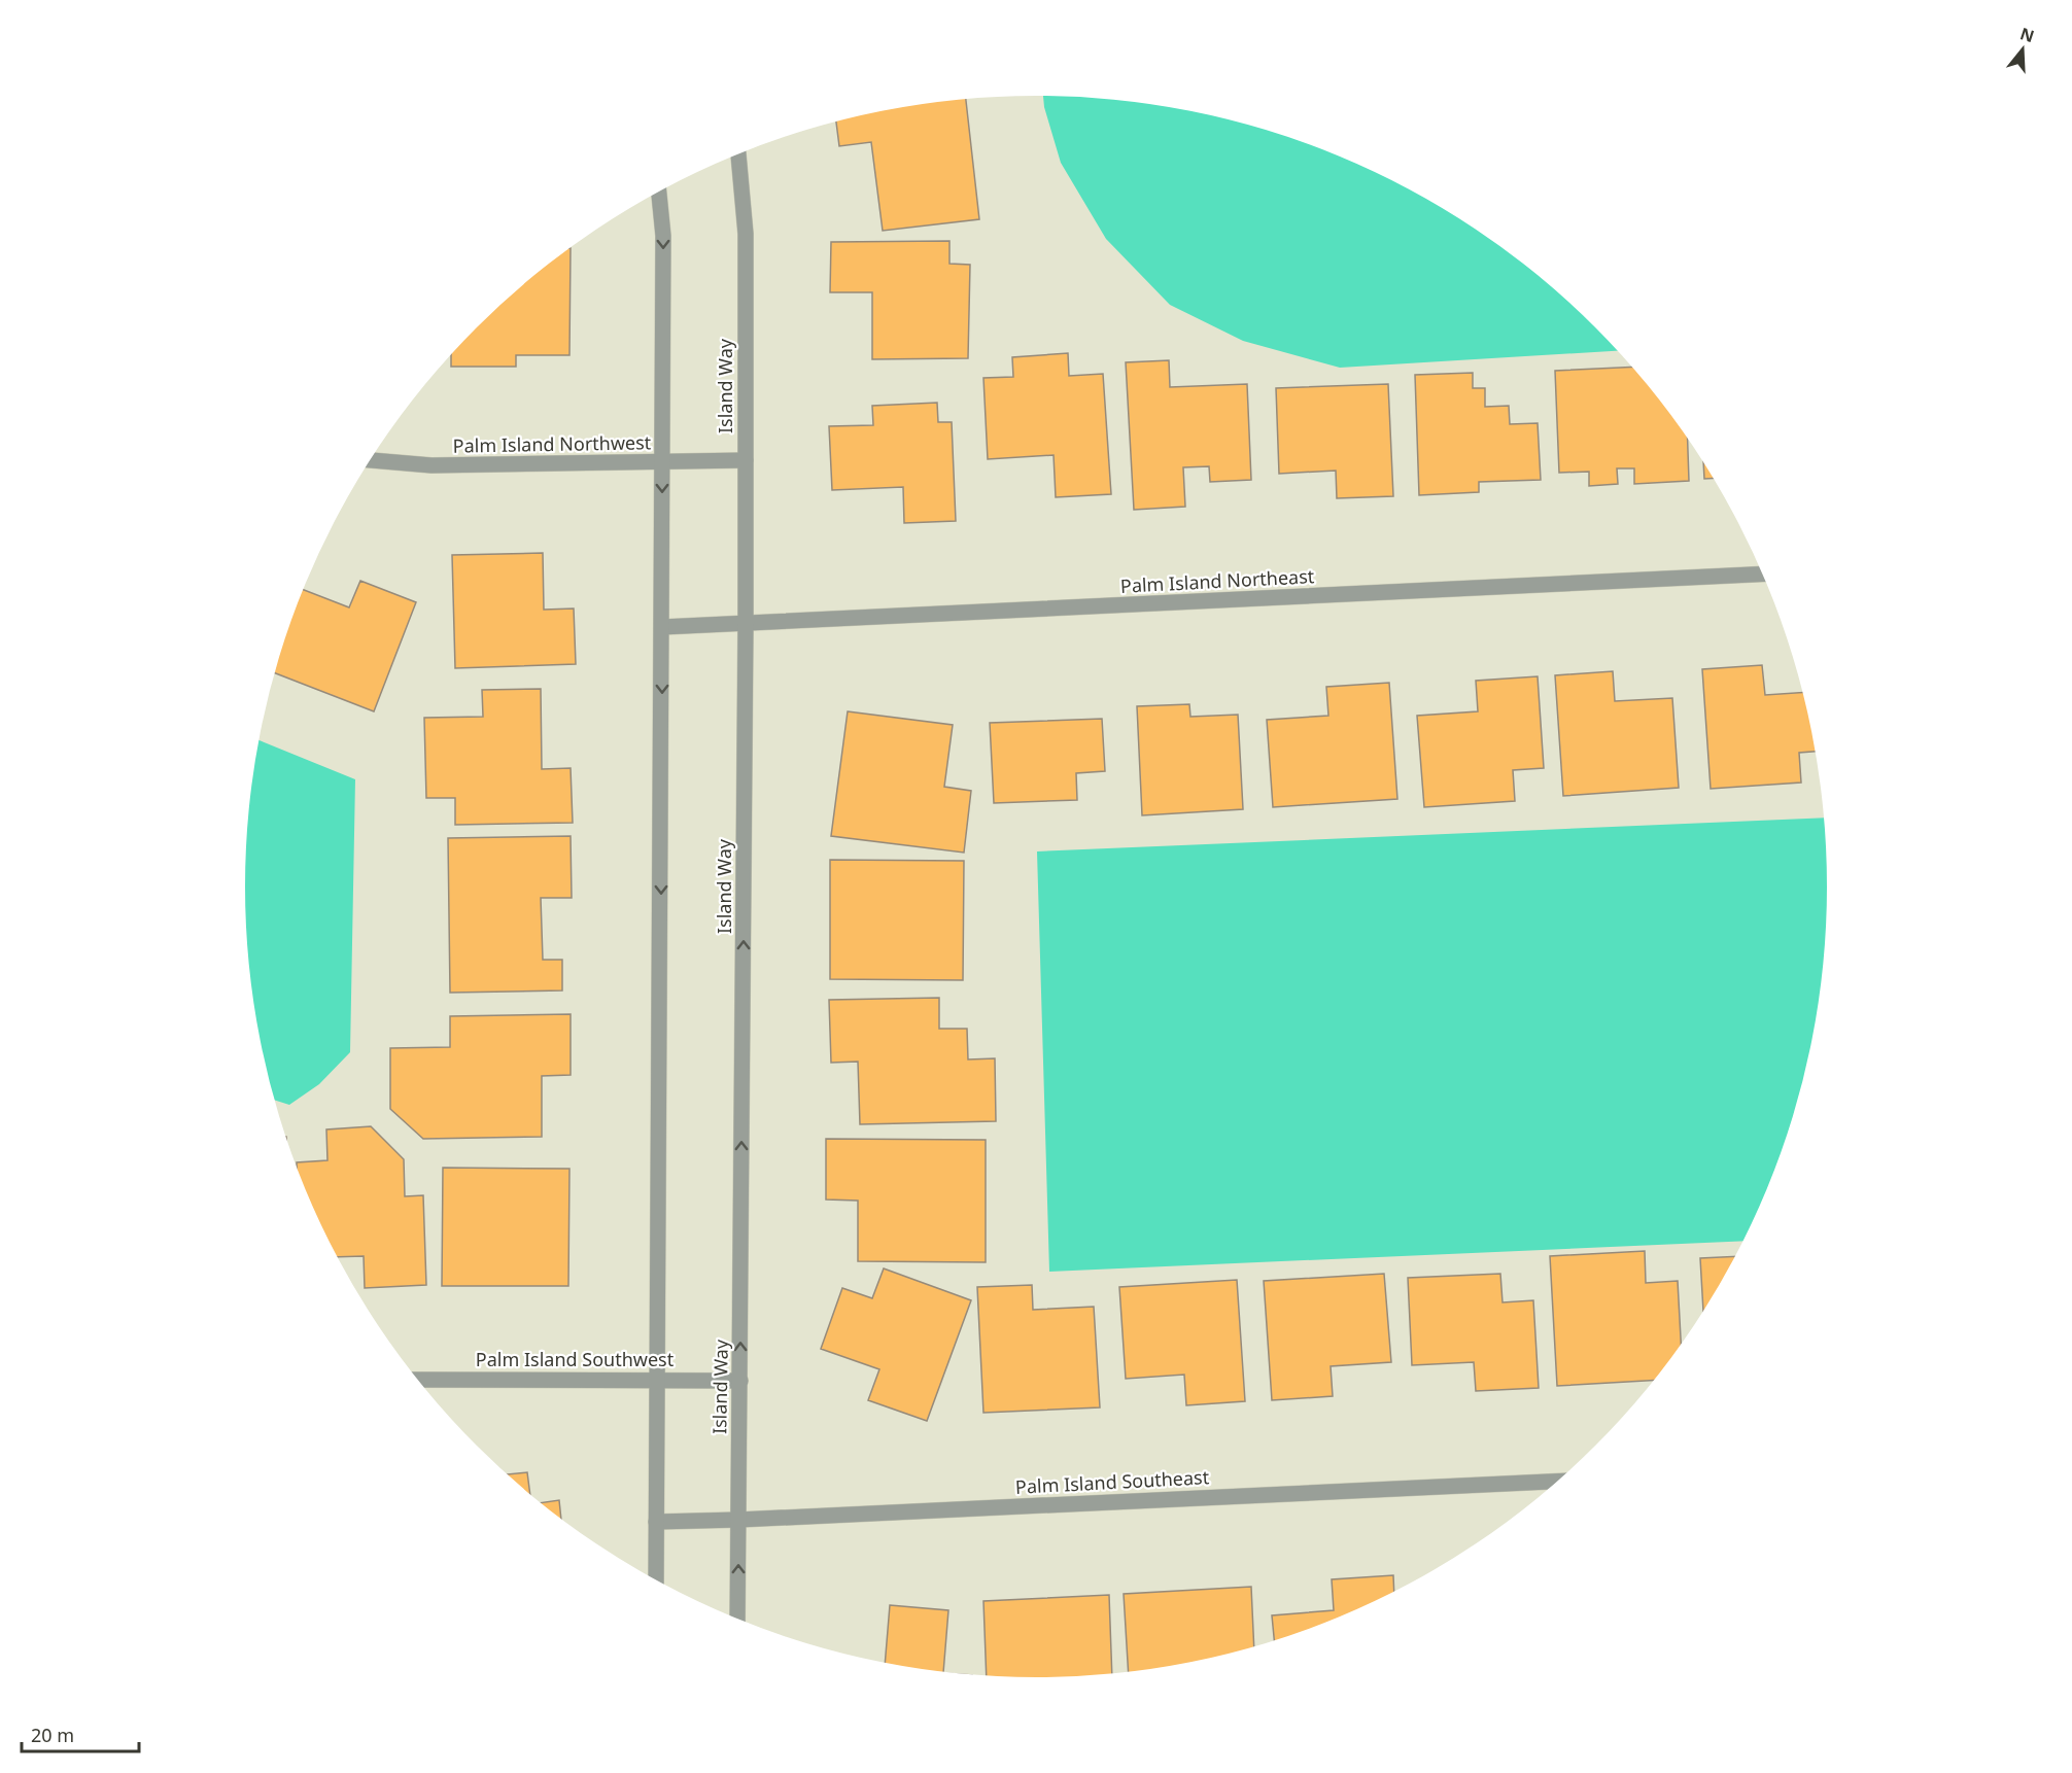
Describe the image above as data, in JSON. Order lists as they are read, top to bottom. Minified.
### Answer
{"streets":{"street":["Island Way","Palm Island Northwest","Palm Island Northeast","Palm Island Southwest","Palm Island Southeast"]},"crossings":[["Island Way","Palm Island Northwest"],["Island Way","Palm Island Northeast"],["Island Way","Palm Island Southwest"],["Island Way","Palm Island Southeast"]],"scale_bar":"20 m","north":"top"}
